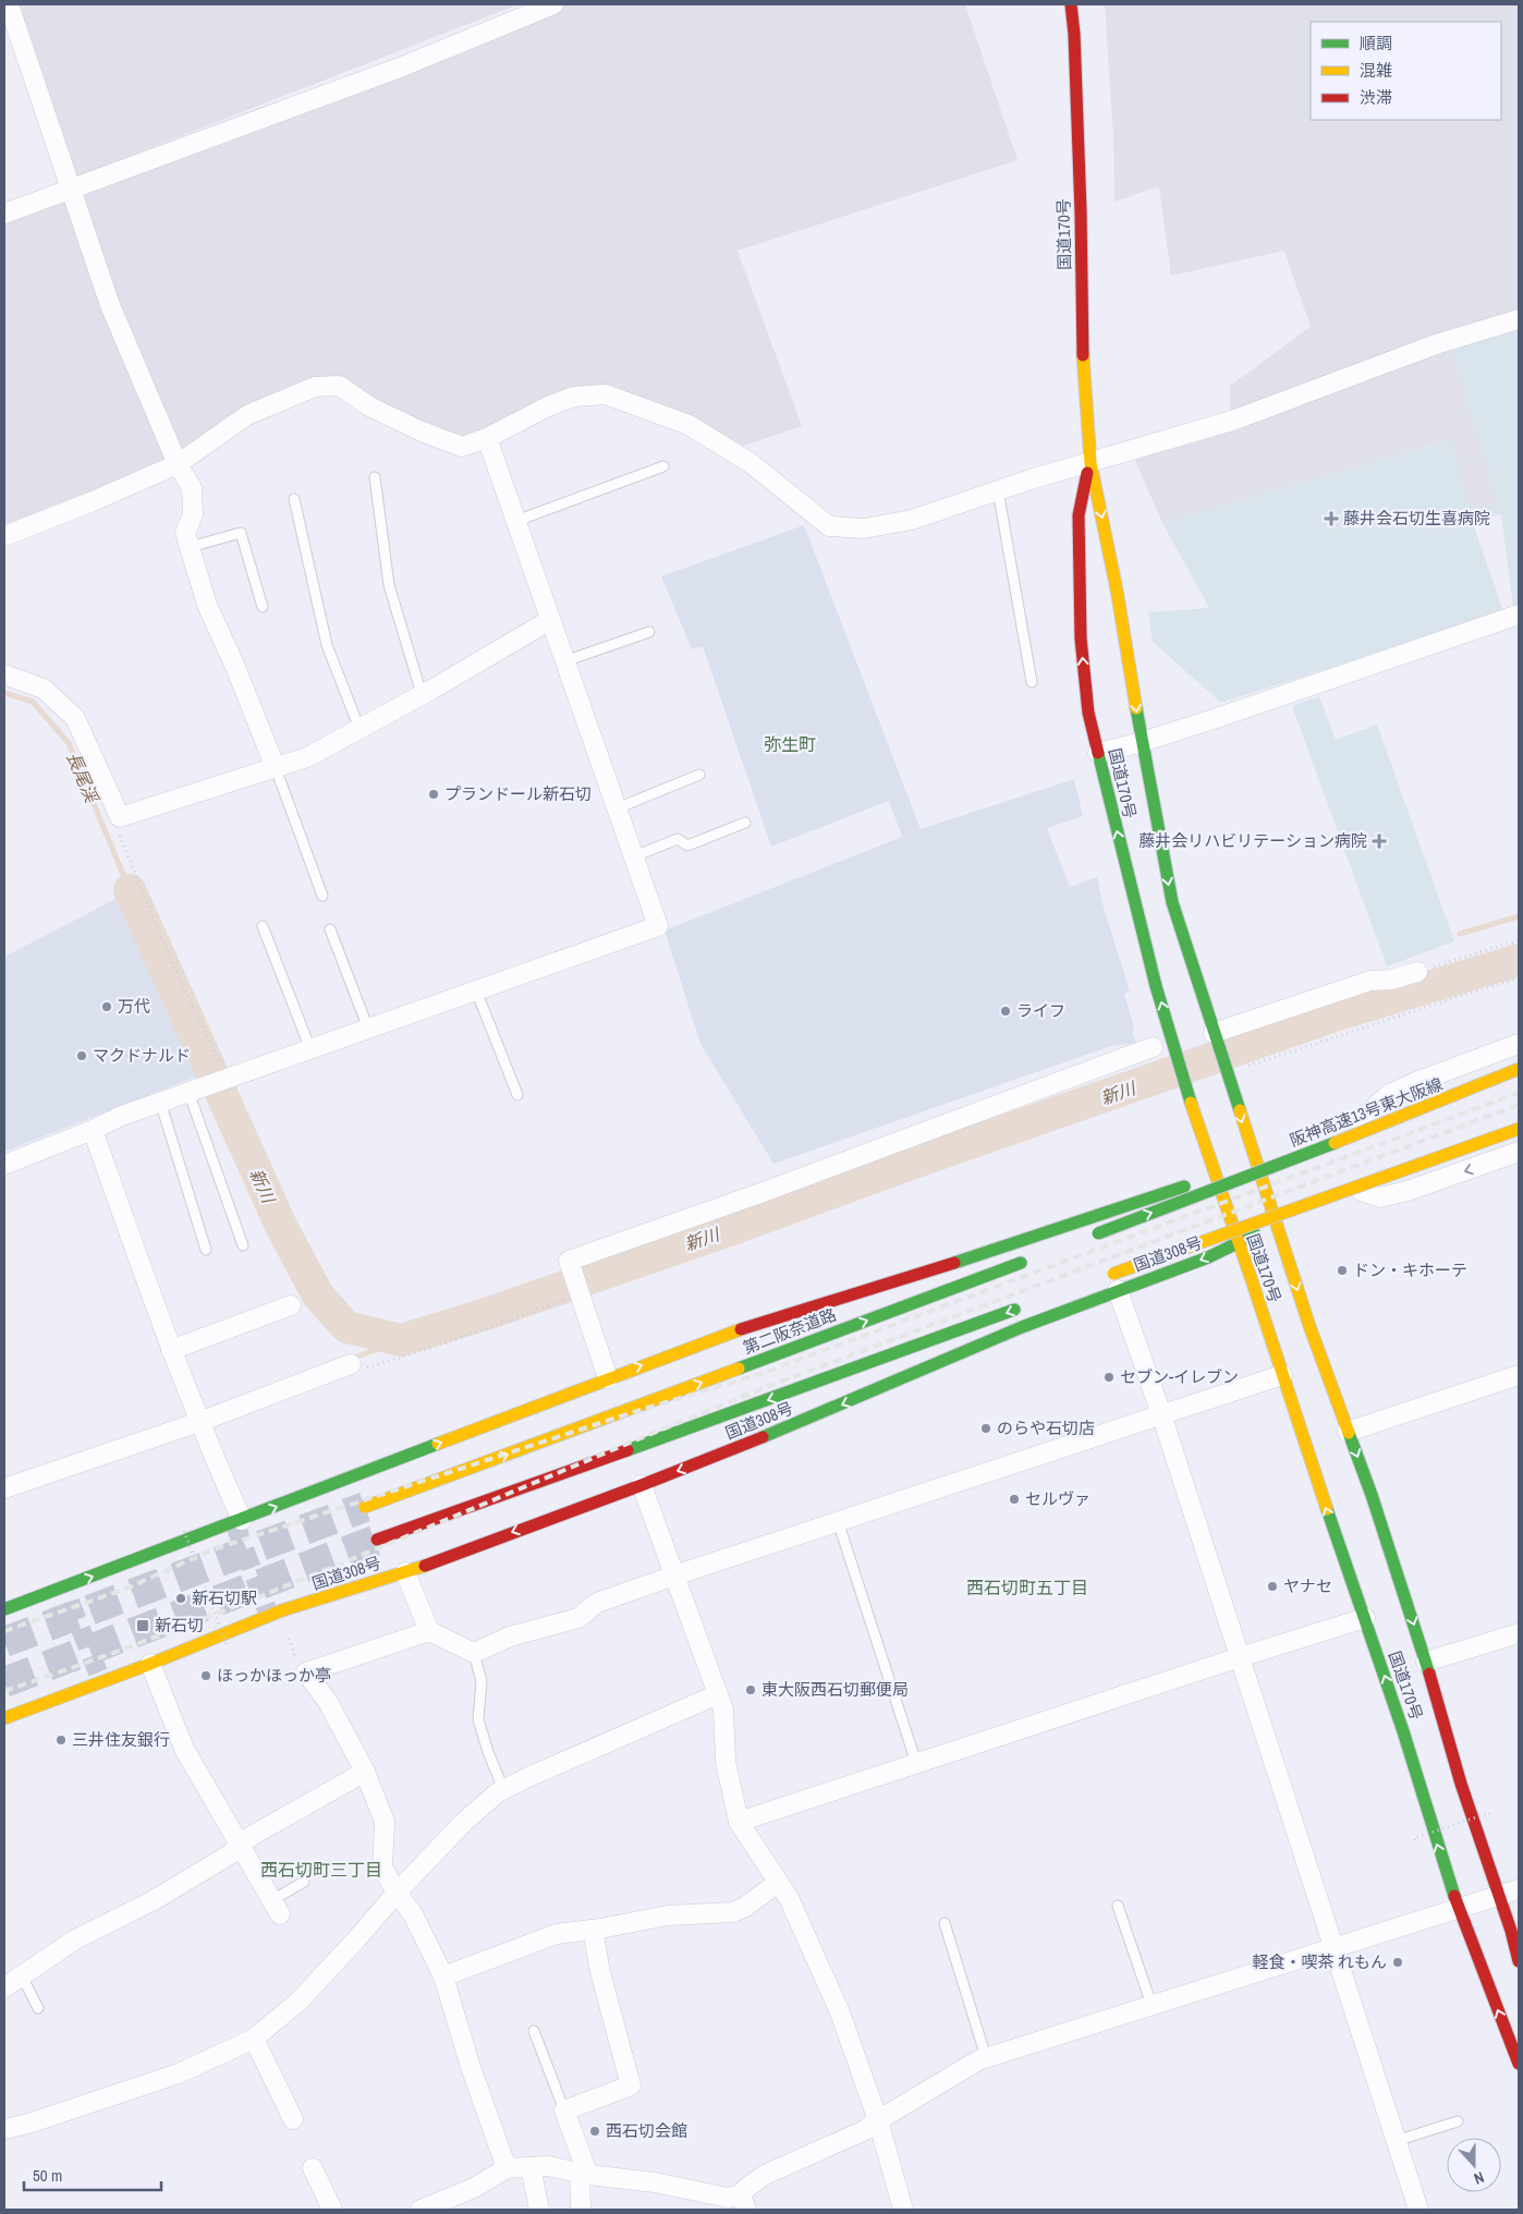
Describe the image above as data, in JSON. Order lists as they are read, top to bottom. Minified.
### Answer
{"streets":{"highway":["国道170号","阪神高速13号東大阪線","国道308号","第二阪奈道路"]},"crossings":[["国道170号","国道308号"]],"districts":["弥生町","西石切町五丁目","西石切町三丁目"],"water":["長尾渓","新川"],"places":{"health":["藤井会石切生喜病院","藤井会リハビリテーション病院"],"other":["プランドール新石切","万代","ライフ","マクドナルド","ドン・キホーテ","セブン-イレブン","のらや石切店","セルヴァ","ヤナセ","新石切駅","ほっかほっか亭","東大阪西石切郵便局","三井住友銀行","軽食・喫茶 れもん","西石切会館"],"transit":["新石切"]},"legend":["順調","混雑","渋滞"],"scale_bar":"50 m","north":"bottom"}
